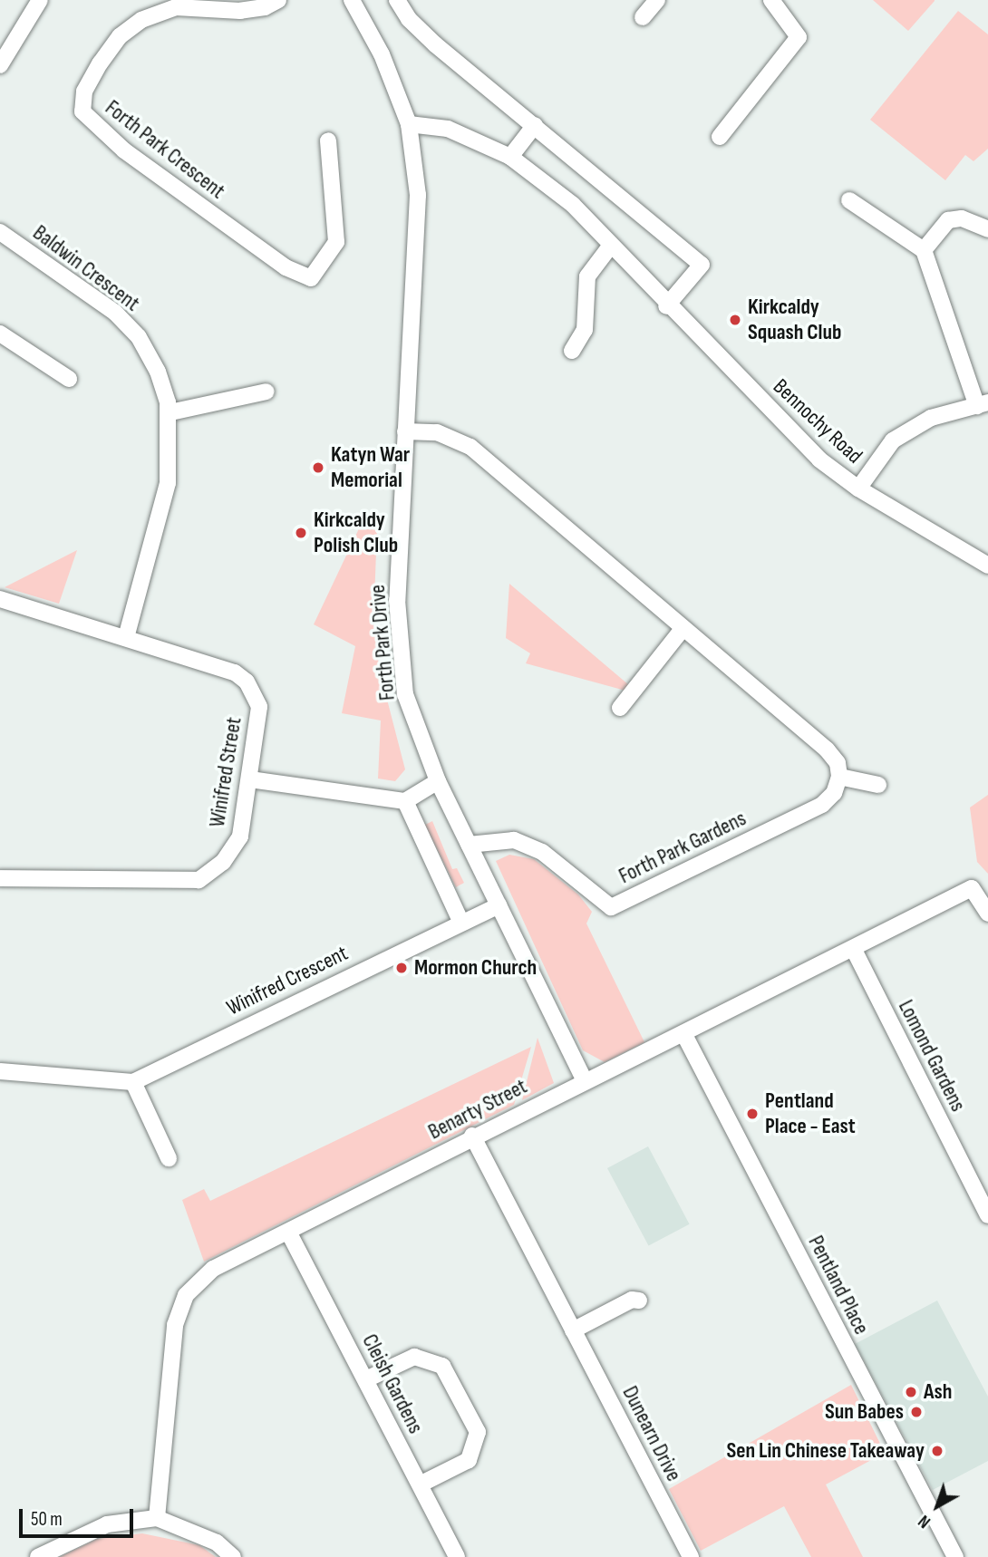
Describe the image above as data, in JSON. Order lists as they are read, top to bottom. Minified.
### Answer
{"streets":{"street":["Forth Park Crescent","Baldwin Crescent","Bennochy Road","Forth Park Drive","Winifred Street","Forth Park Gardens","Winifred Crescent","Lomond Gardens","Benarty Street","Pentland Place","Cleish Gardens","Dunearn Drive"]},"crossings":[["Baldwin Crescent","Winifred Street"],["Bennochy Road","Forth Park Drive"],["Forth Park Drive","Forth Park Gardens"],["Forth Park Drive","Winifred Crescent"],["Forth Park Drive","Benarty Street"],["Lomond Gardens","Benarty Street"],["Benarty Street","Pentland Place"],["Benarty Street","Cleish Gardens"],["Benarty Street","Dunearn Drive"]],"places":["Kirkcaldy Squash Club","Katyn War Memorial","Kirkcaldy Polish Club","Mormon Church","Pentland Place - East","Ash","Sun Babes","Sen Lin Chinese Takeaway"],"scale_bar":"50 m","north":"bottom left"}
